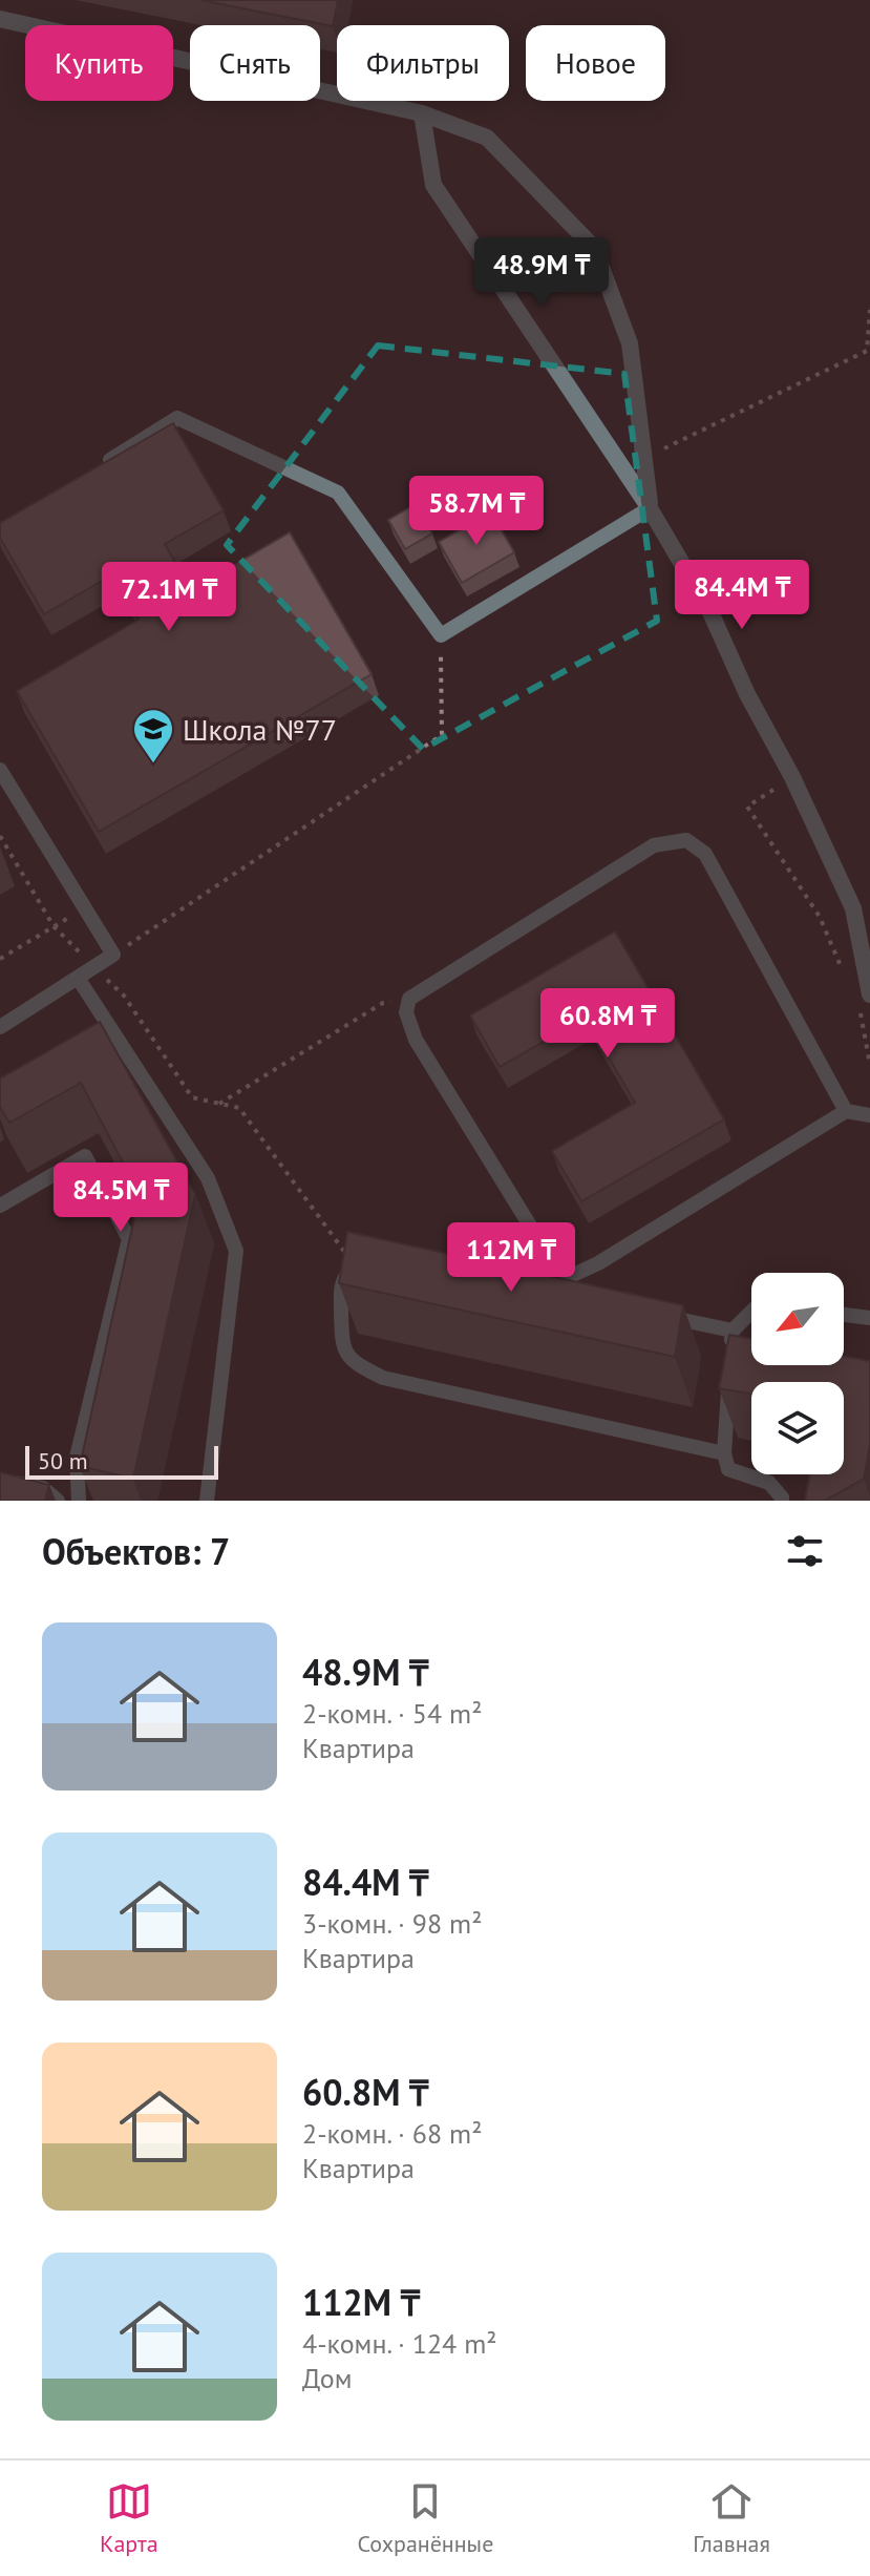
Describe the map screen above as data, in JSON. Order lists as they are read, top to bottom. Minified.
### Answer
{"places":{"school or university":["Школа №77"]},"scale_bar":"50 m","north":"bottom left","page":{"chip":["Купить","Снять","Фильтры","Новое"],"price":["48.9M ₸","58.7M ₸","84.4M ₸","72.1M ₸","60.8M ₸","84.5M ₸","112M ₸"],"scale":"50 m","heading":"Объектов: 7","list":[{"name":"48.9M ₸","note":"2-комн. · 54 m² · Квартира"},{"name":"84.4M ₸","note":"3-комн. · 98 m² · Квартира"},{"name":"60.8M ₸","note":"2-комн. · 68 m² · Квартира"},{"name":"112M ₸","note":"4-комн. · 124 m² · Дом"}],"tabs":["Карта","Сохранённые","Главная"]}}
